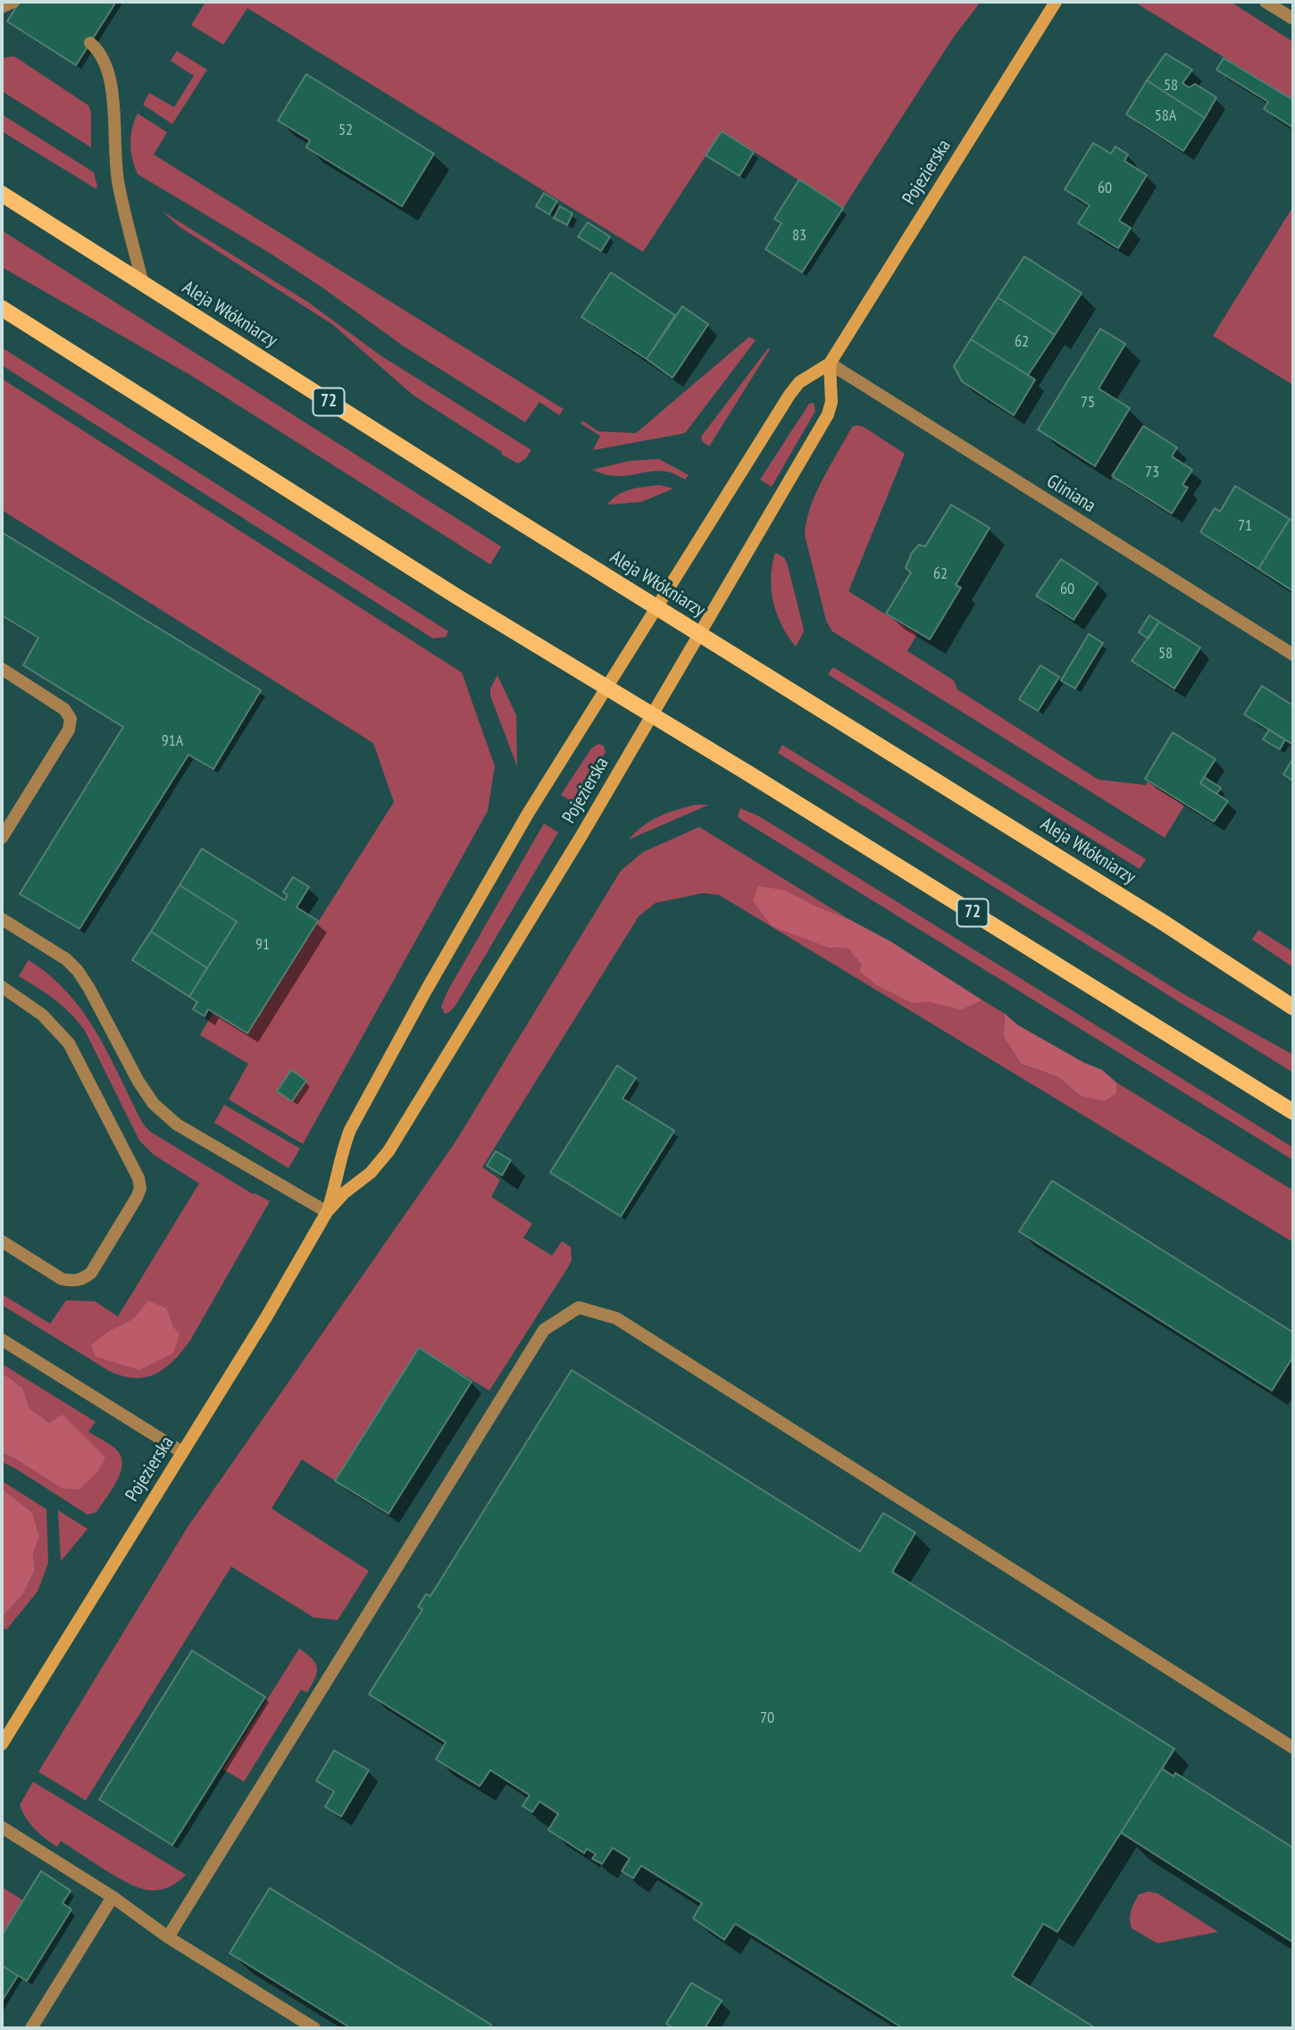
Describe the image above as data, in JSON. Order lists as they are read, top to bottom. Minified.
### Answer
{"streets":{"main road":["Aleja Włókniarzy","72"],"street":["Pojezierska","Gliniana"]},"crossings":[["Pojezierska","Aleja Włókniarzy"],["Pojezierska","72"],["Pojezierska","Gliniana"]],"house_numbers":["58","58A","52","60","83","62","75","73","71","62","60","58","91A","91","70"]}
